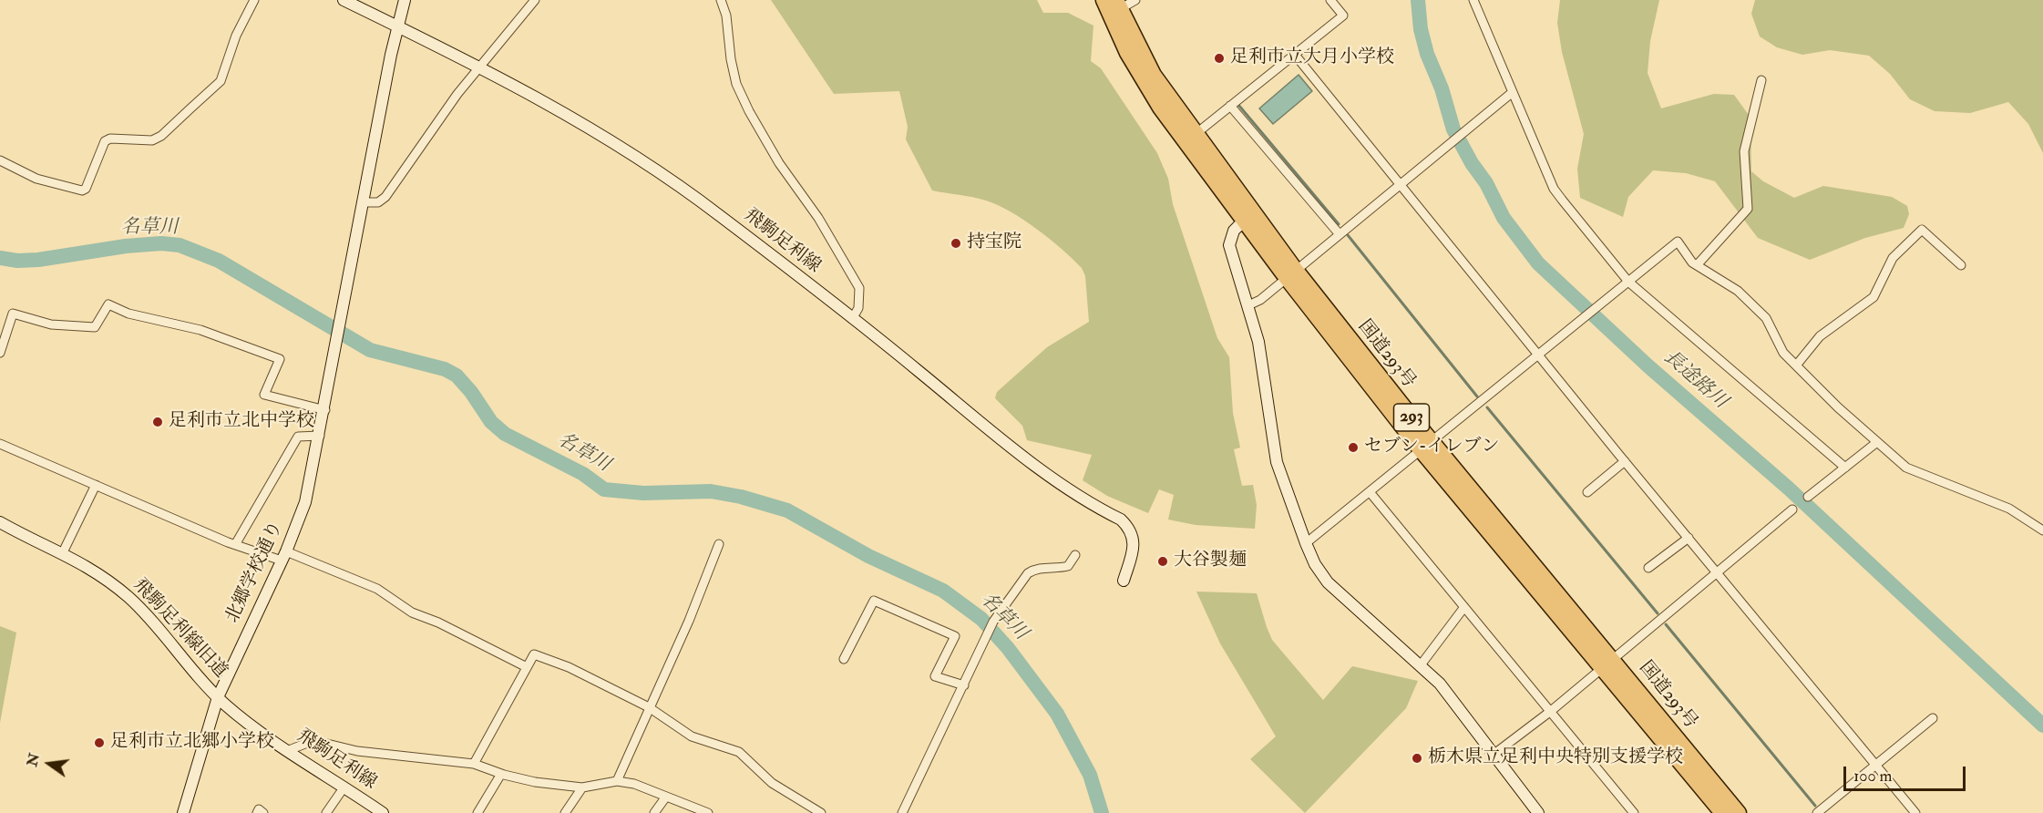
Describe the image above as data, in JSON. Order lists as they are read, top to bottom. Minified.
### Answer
{"streets":{"highway":["国道293号","293"],"main road":["飛駒足利線","北郷学校通り","飛駒足利線旧道"]},"crossings":[["飛駒足利線","北郷学校通り"],["飛駒足利線","飛駒足利線旧道"],["北郷学校通り","飛駒足利線旧道"]],"water":["名草川","長途路川"],"places":["足利市立大月小学校","持宝院","足利市立北中学校","セブン-イレブン","大谷製麺","足利市立北郷小学校","栃木県立足利中央特別支援学校"],"scale_bar":"100 m","north":"left"}
